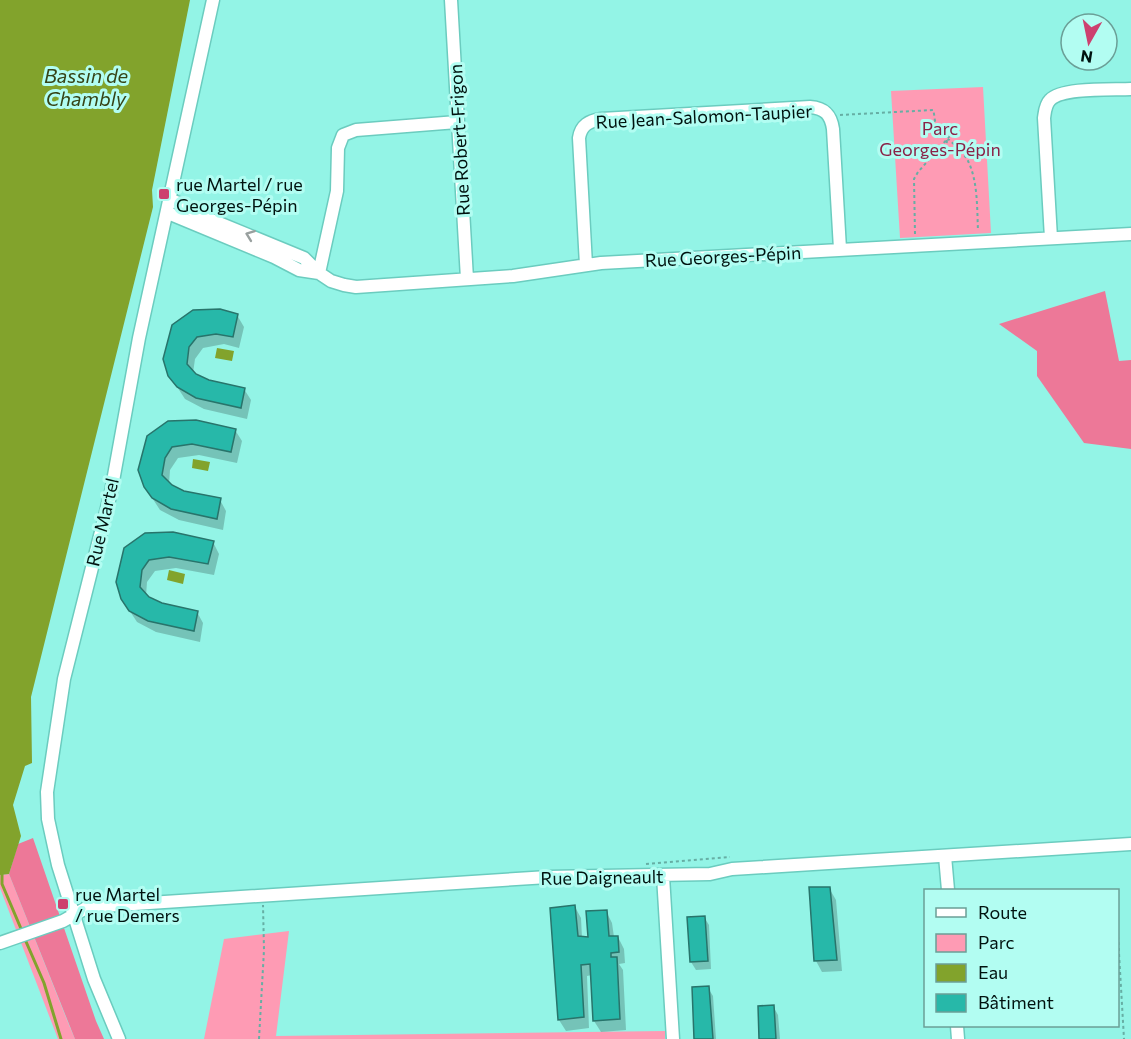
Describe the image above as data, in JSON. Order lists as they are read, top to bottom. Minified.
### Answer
{"streets":{"street":["Rue Jean-Salomon-Taupier","Rue Robert-Frigon","Rue Georges-Pépin","Rue Martel","Rue Daigneault"]},"crossings":[["Rue Jean-Salomon-Taupier","Rue Georges-Pépin"],["Rue Robert-Frigon","Rue Georges-Pépin"],["Rue Georges-Pépin","Rue Martel"],["Rue Martel","Rue Daigneault"]],"water":["Bassin de Chambly"],"parks":["Parc Georges-Pépin"],"places":{"transit":["rue Martel / rue Georges-Pépin","rue Martel / rue Demers"]},"legend":["Route","Parc","Eau","Bâtiment"],"north":"bottom"}
